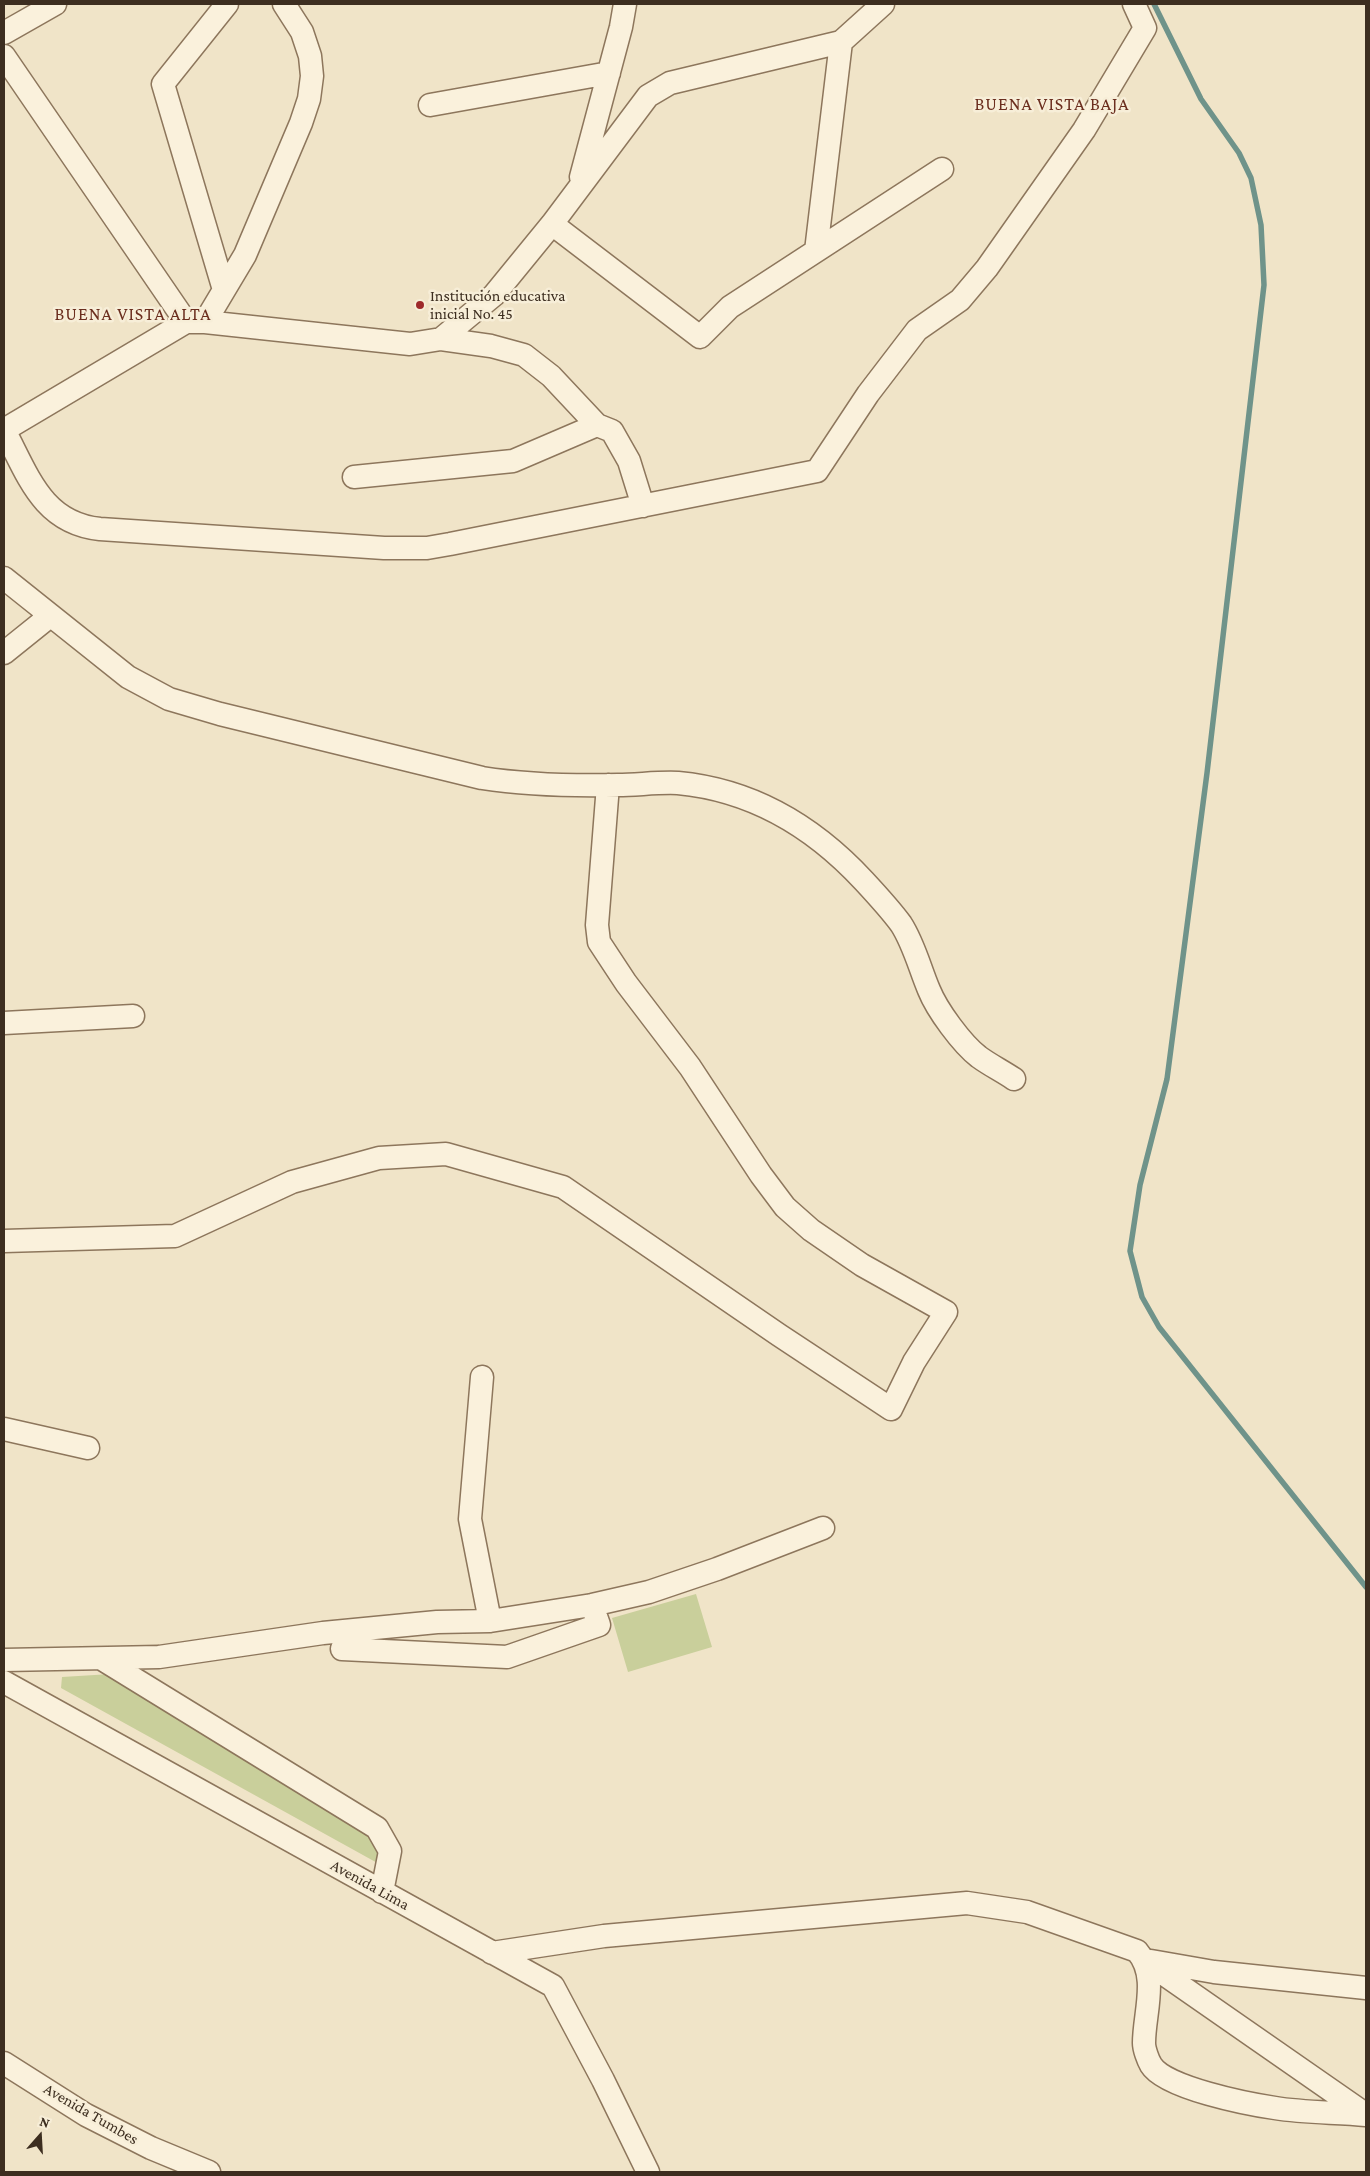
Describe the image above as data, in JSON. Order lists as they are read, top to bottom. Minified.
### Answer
{"streets":{"street":["Avenida Lima","Avenida Tumbes"]},"districts":["BUENA VISTA BAJA","BUENA VISTA ALTA"],"places":["Institución educativa inicial No. 45"],"north":"top"}
